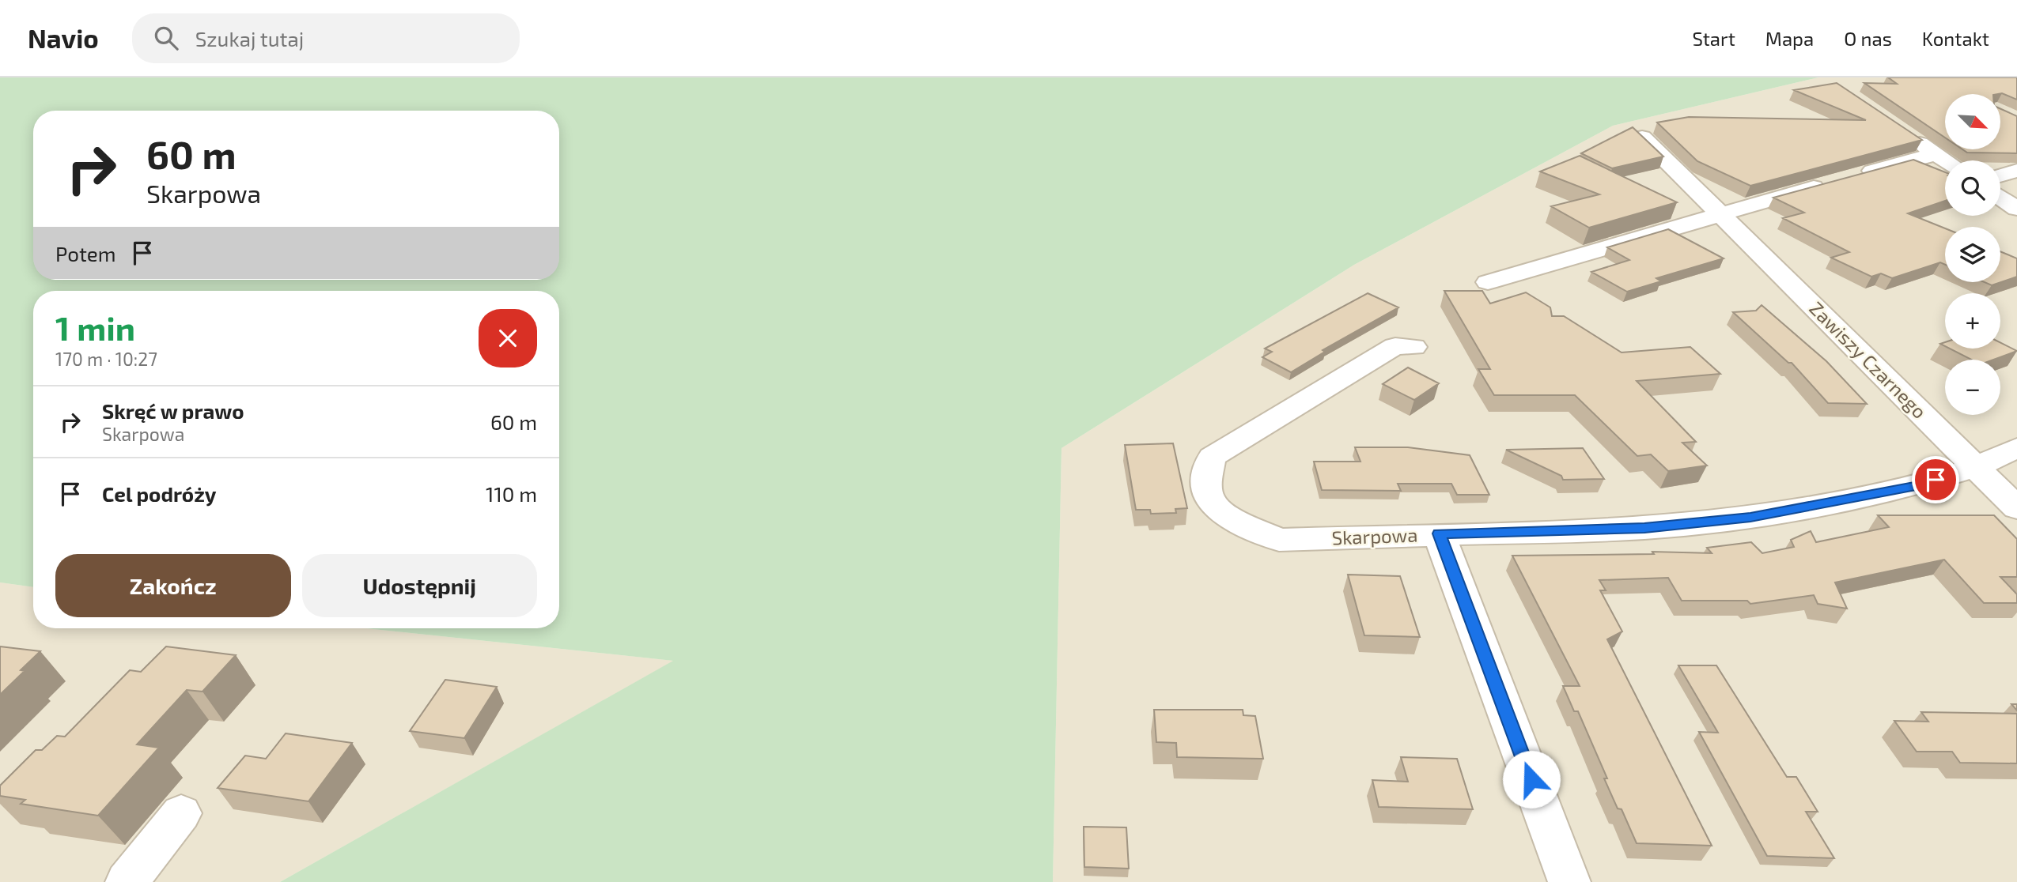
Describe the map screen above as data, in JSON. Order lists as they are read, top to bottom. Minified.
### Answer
{"streets":{"street":["Zawiszy Czarnego","Skarpowa"]},"crossings":[["Zawiszy Czarnego","Skarpowa"]],"north":"bottom right","page":{"header":"Navio","search":"Szukaj tutaj","nav":["Start","Mapa","O nas","Kontakt"],"map_buttons":["+","−"],"turn":["60 m","Skarpowa"],"then":"Potem","heading":["1 min","170 m · 10:27"],"list":[{"name":"Skręć w prawo","note":"Skarpowa","value":"60 m"},{"name":"Cel podróży","value":"110 m"}],"buttons":["Zakończ","Udostępnij"]}}
